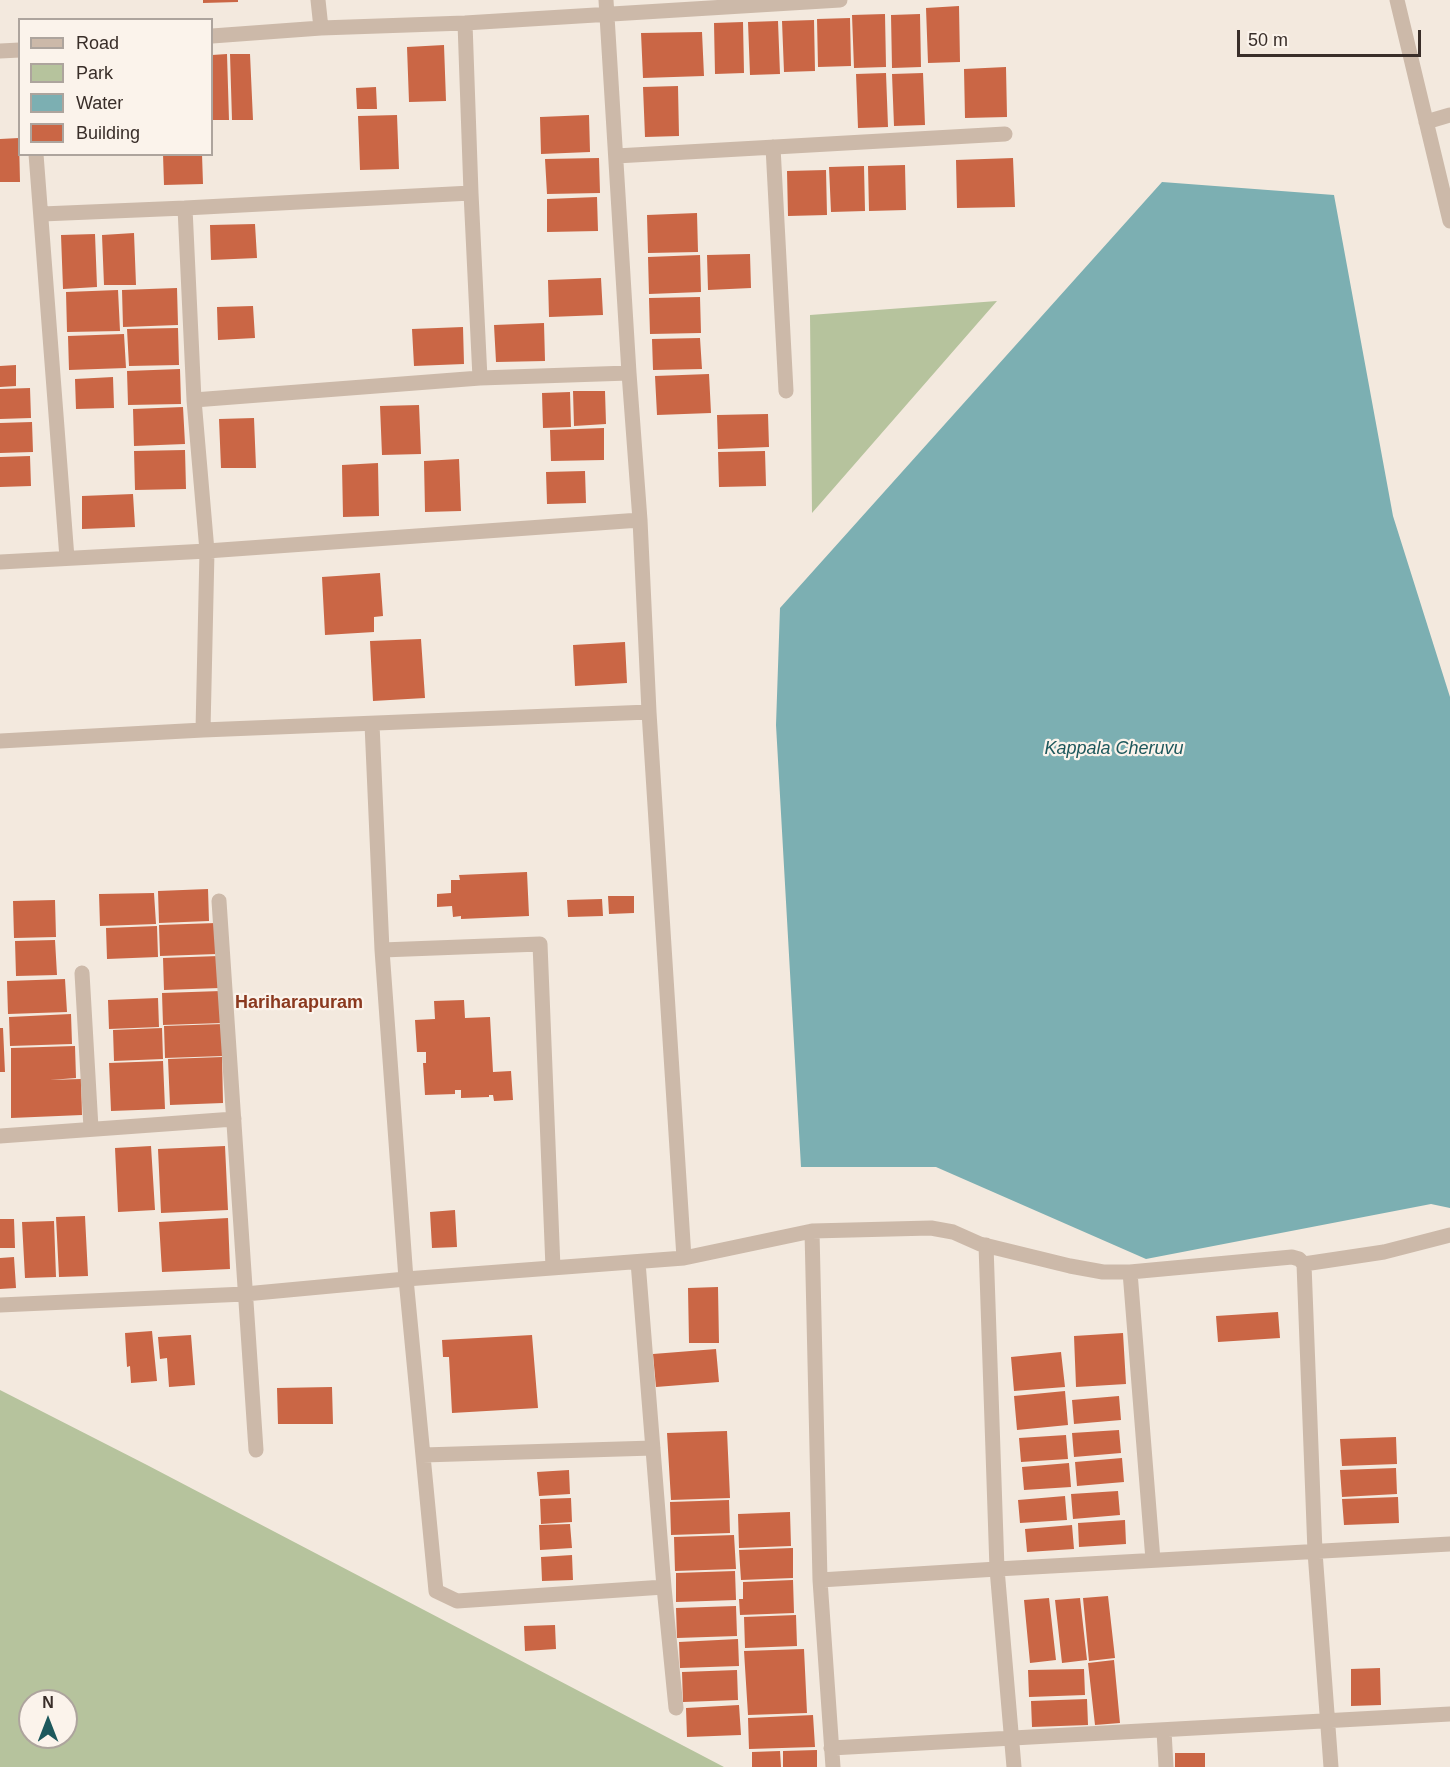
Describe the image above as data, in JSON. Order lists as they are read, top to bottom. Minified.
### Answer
{"districts":["Hariharapuram"],"water":["Kappala Cheruvu"],"legend":["Road","Park","Water","Building"],"scale_bar":"50 m","north":"top"}
